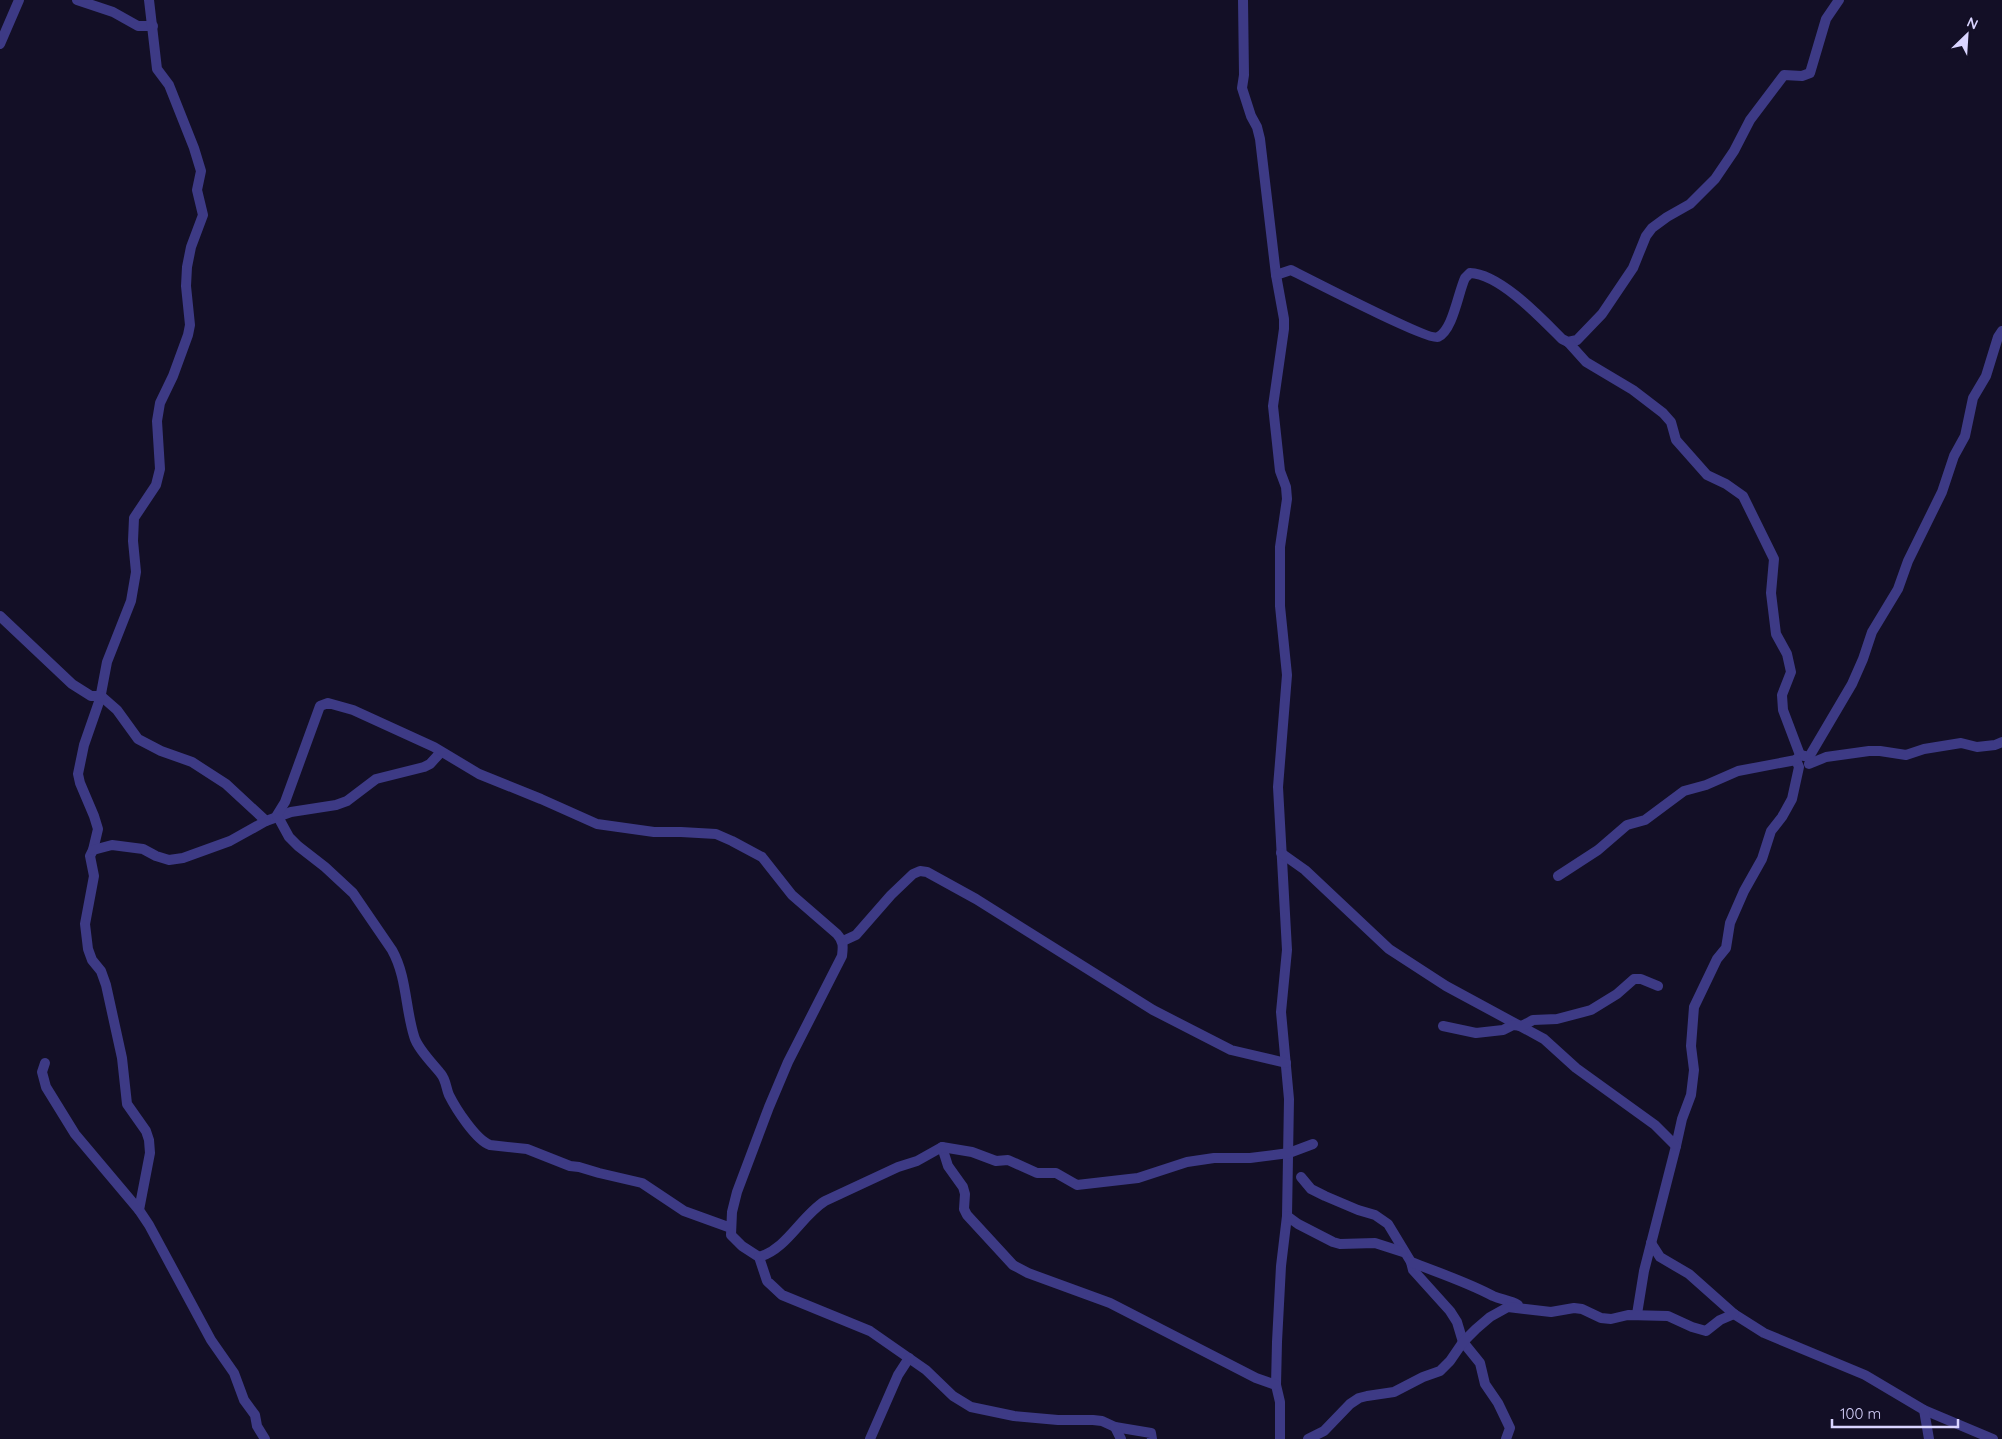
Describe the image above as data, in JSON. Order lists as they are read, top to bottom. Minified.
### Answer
{"scale_bar":"100 m","north":"top right"}
